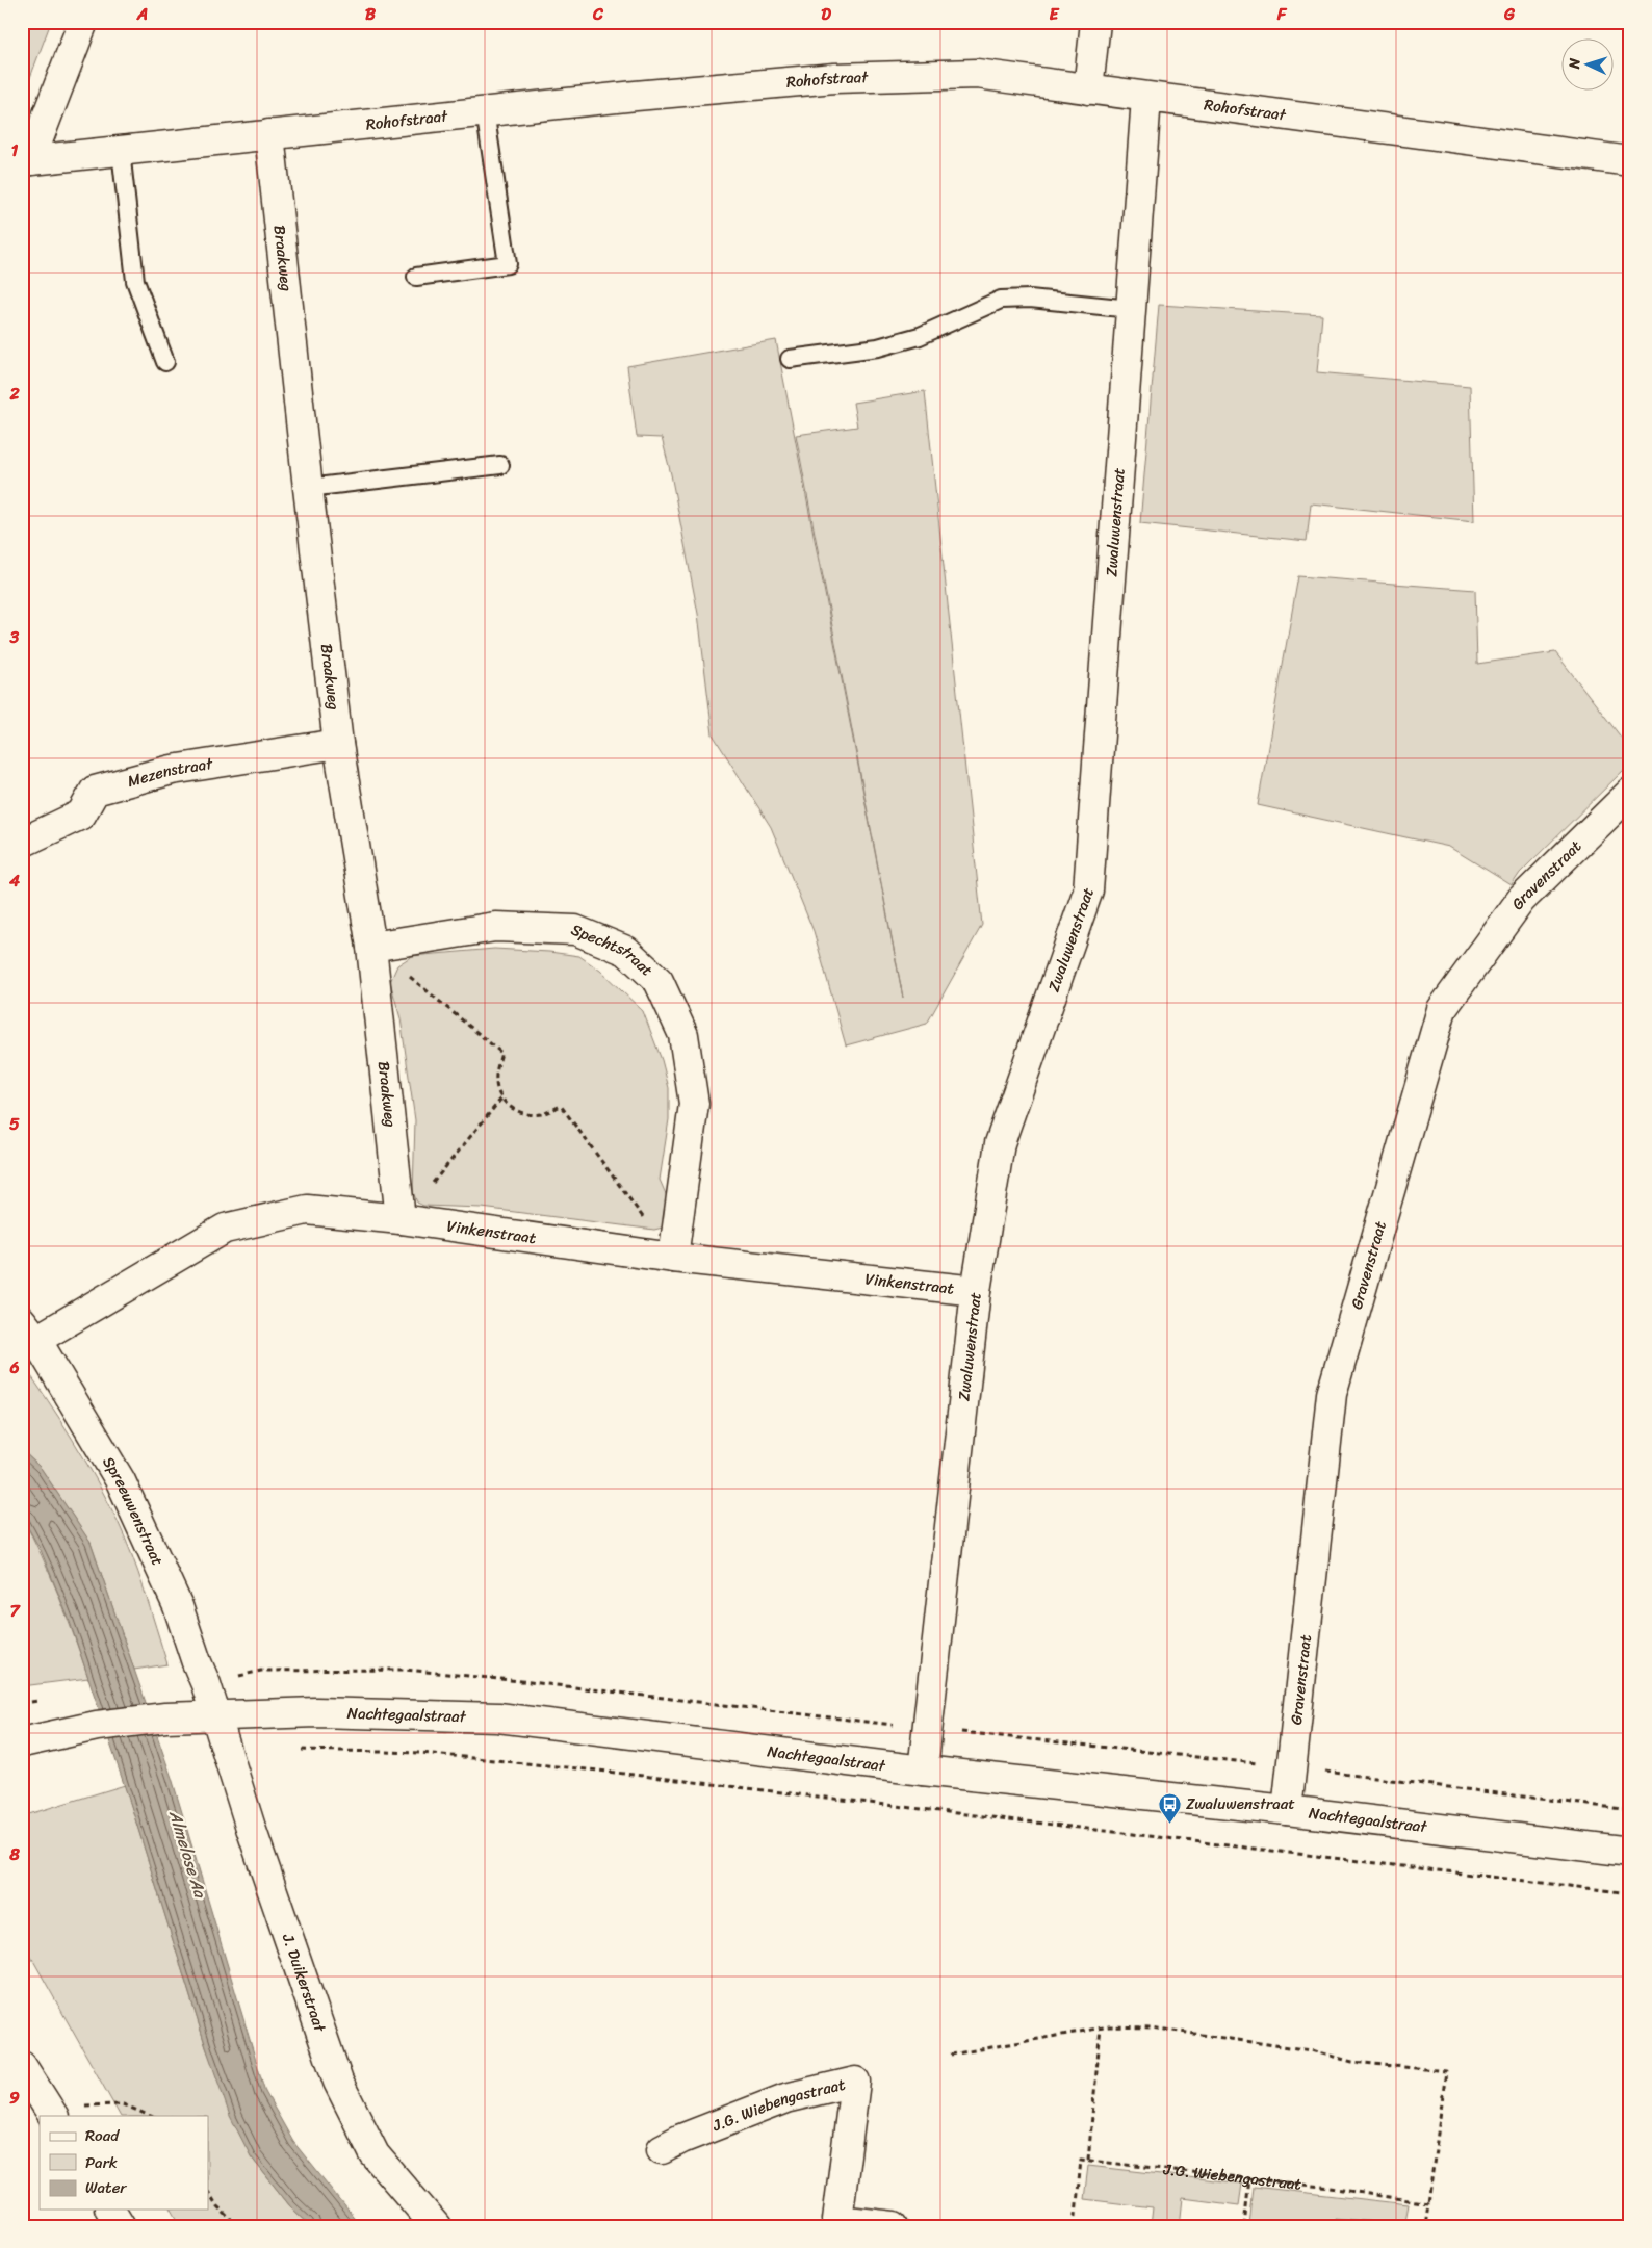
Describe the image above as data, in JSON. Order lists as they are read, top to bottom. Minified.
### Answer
{"streets":{"street":["Rohofstraat","Braakweg","Zwaluwenstraat","Mezenstraat","Gravenstraat","Spechtstraat","Vinkenstraat","Spreeuwenstraat","Nachtegaalstraat","J. Duikerstraat","J.G. Wiebengastraat"]},"crossings":[["Rohofstraat","Braakweg"],["Rohofstraat","Zwaluwenstraat"],["Braakweg","Mezenstraat"],["Braakweg","Spechtstraat"],["Braakweg","Vinkenstraat"],["Zwaluwenstraat","Vinkenstraat"],["Zwaluwenstraat","Nachtegaalstraat"],["Gravenstraat","Nachtegaalstraat"],["Spechtstraat","Vinkenstraat"],["Vinkenstraat","Spreeuwenstraat"],["Spreeuwenstraat","Nachtegaalstraat"],["Spreeuwenstraat","J. Duikerstraat"],["Nachtegaalstraat","J. Duikerstraat"]],"water":["Almelose Aa"],"places":{"bus stop":["Zwaluwenstraat"]},"legend":["Road","Park","Water"],"north":"left","grid":{"columns":["A","B","C","D","E","F","G"],"rows":["1","2","3","4","5","6","7","8","9"]}}
